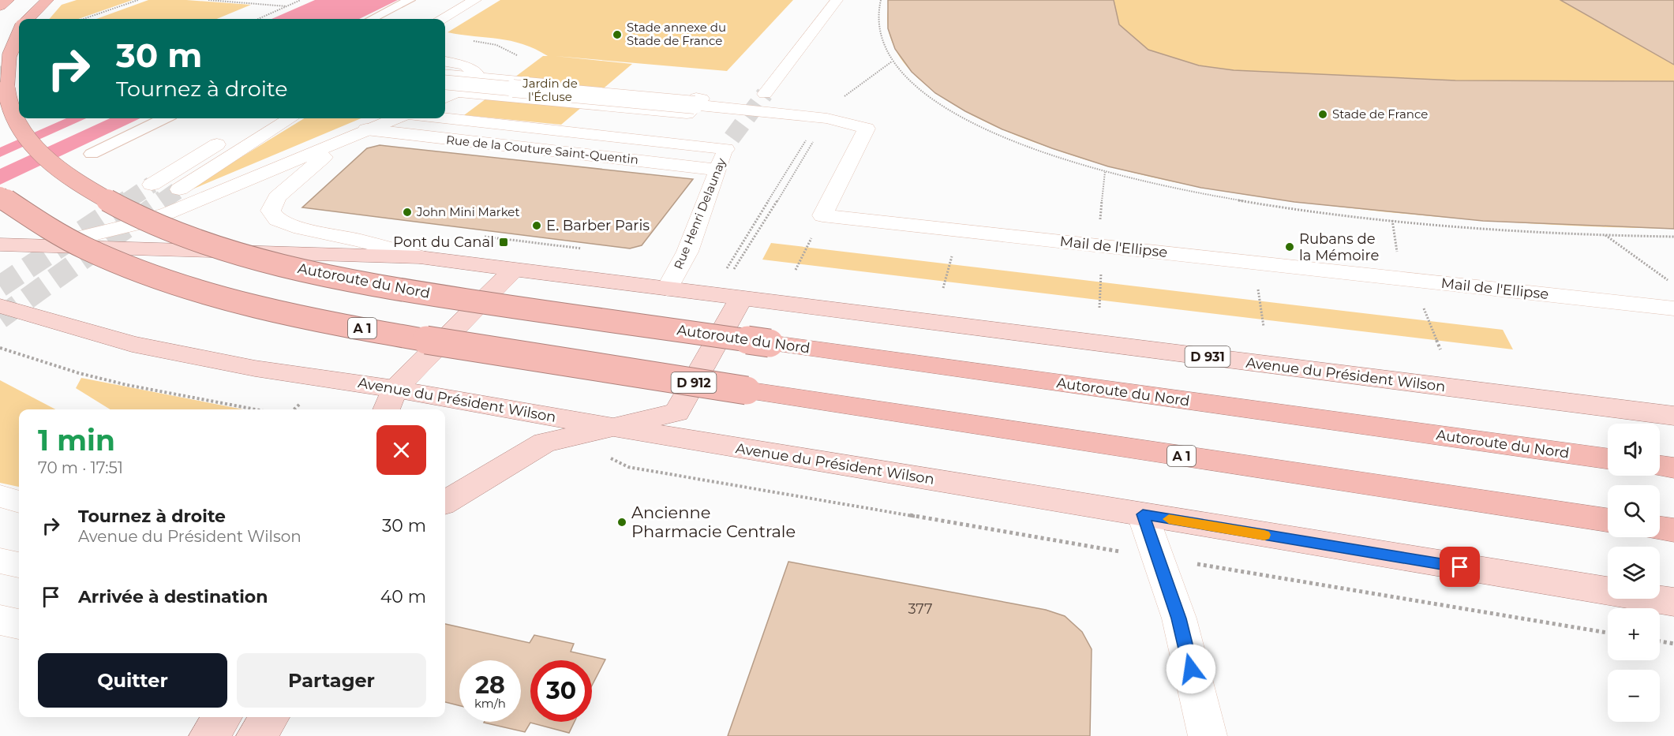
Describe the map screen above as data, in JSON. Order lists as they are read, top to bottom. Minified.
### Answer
{"streets":{"highway":["Autoroute du Nord","A 1"],"main road":["D 931","Avenue du Président Wilson","D 912"],"street":["Rue de la Couture Saint-Quentin","Rue Henri Delaunay","Mail de l'Ellipse"]},"crossings":[["Rue de la Couture Saint-Quentin","Rue Henri Delaunay"],["Rue Henri Delaunay","Avenue du Président Wilson"],["Avenue du Président Wilson","D 912"]],"parks":["Jardin de l'Écluse"],"places":{"other":["Stade annexe du Stade de France","Stade de France","John Mini Market","E. Barber Paris","Rubans de la Mémoire","Ancienne Pharmacie Centrale"],"transit":["Pont du Canal"]},"house_numbers":["377"],"page":{"turn":["30 m","Tournez à droite"],"heading":["1 min","70 m · 17:51"],"map_buttons":["+","−"],"list":[{"name":"Tournez à droite","note":"Avenue du Président Wilson","value":"30 m"},{"name":"Arrivée à destination","value":"40 m"}],"buttons":["Quitter","Partager"],"speed":"28 km/h","limit":"30"}}
